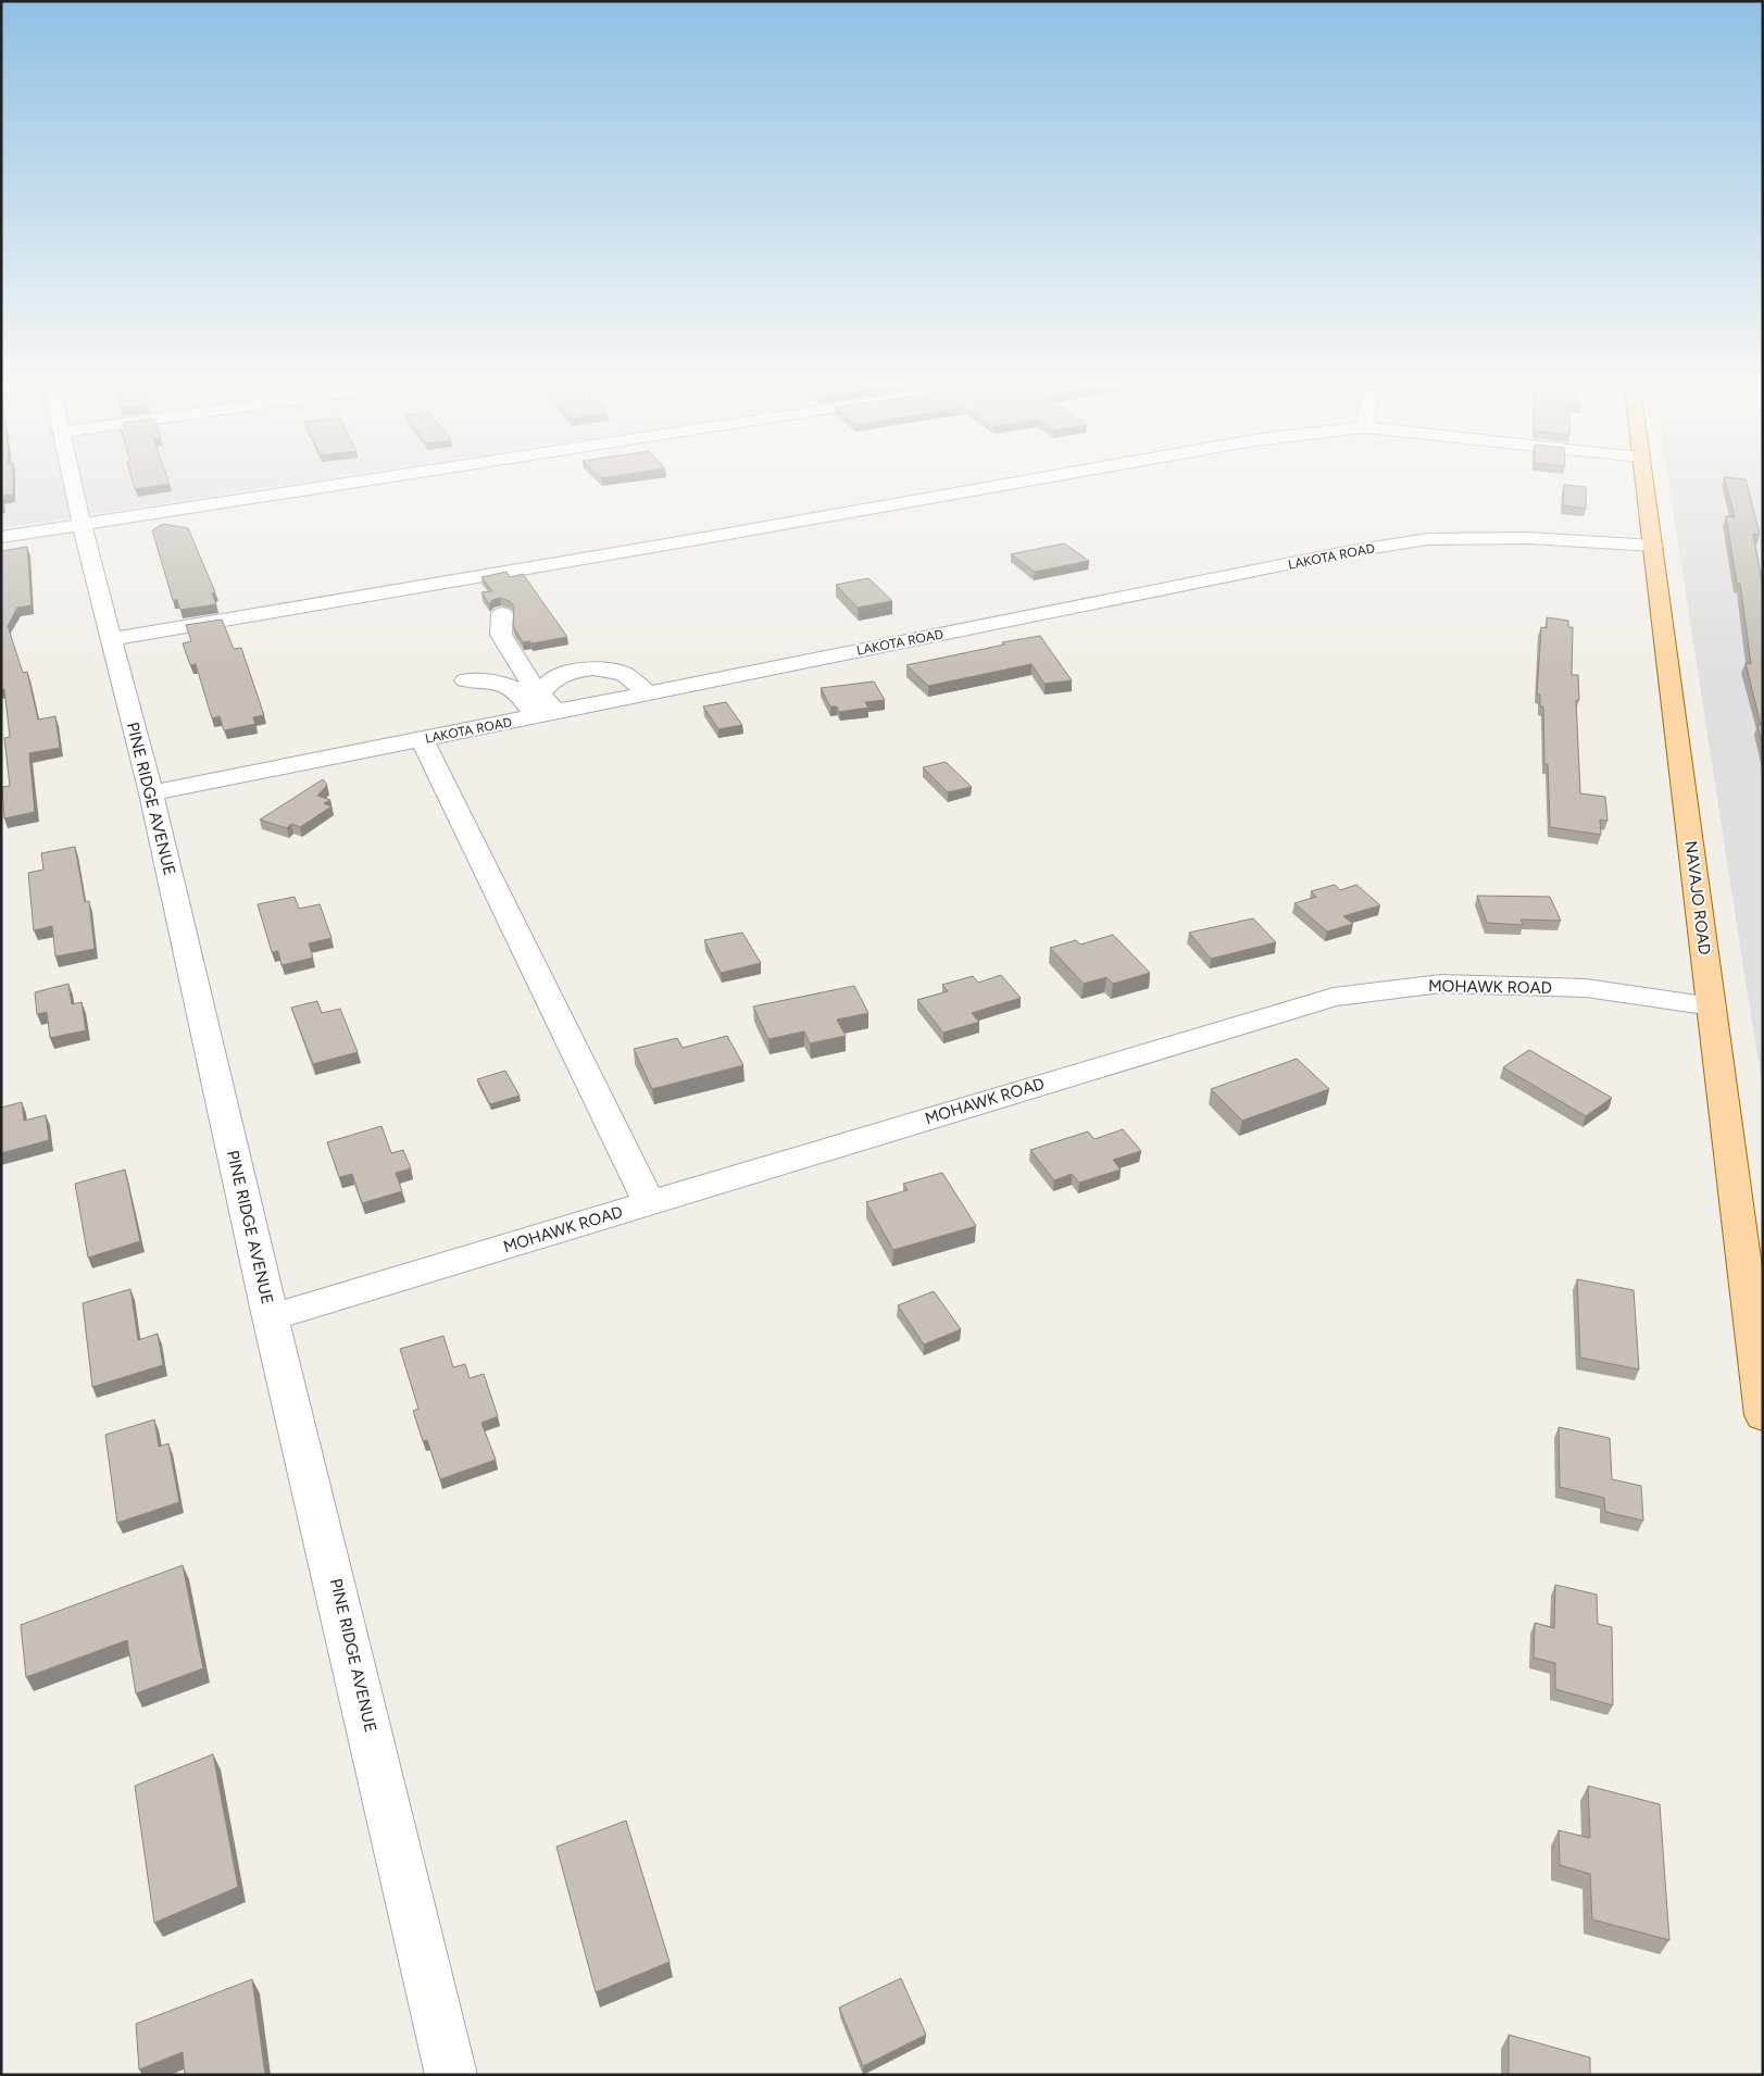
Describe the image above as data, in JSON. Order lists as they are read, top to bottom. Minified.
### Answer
{"streets":{"main road":["NAVAJO ROAD"],"street":["LAKOTA ROAD","PINE RIDGE AVENUE","MOHAWK ROAD"]},"crossings":[["LAKOTA ROAD","PINE RIDGE AVENUE"],["LAKOTA ROAD","NAVAJO ROAD"],["PINE RIDGE AVENUE","MOHAWK ROAD"],["NAVAJO ROAD","MOHAWK ROAD"]]}
